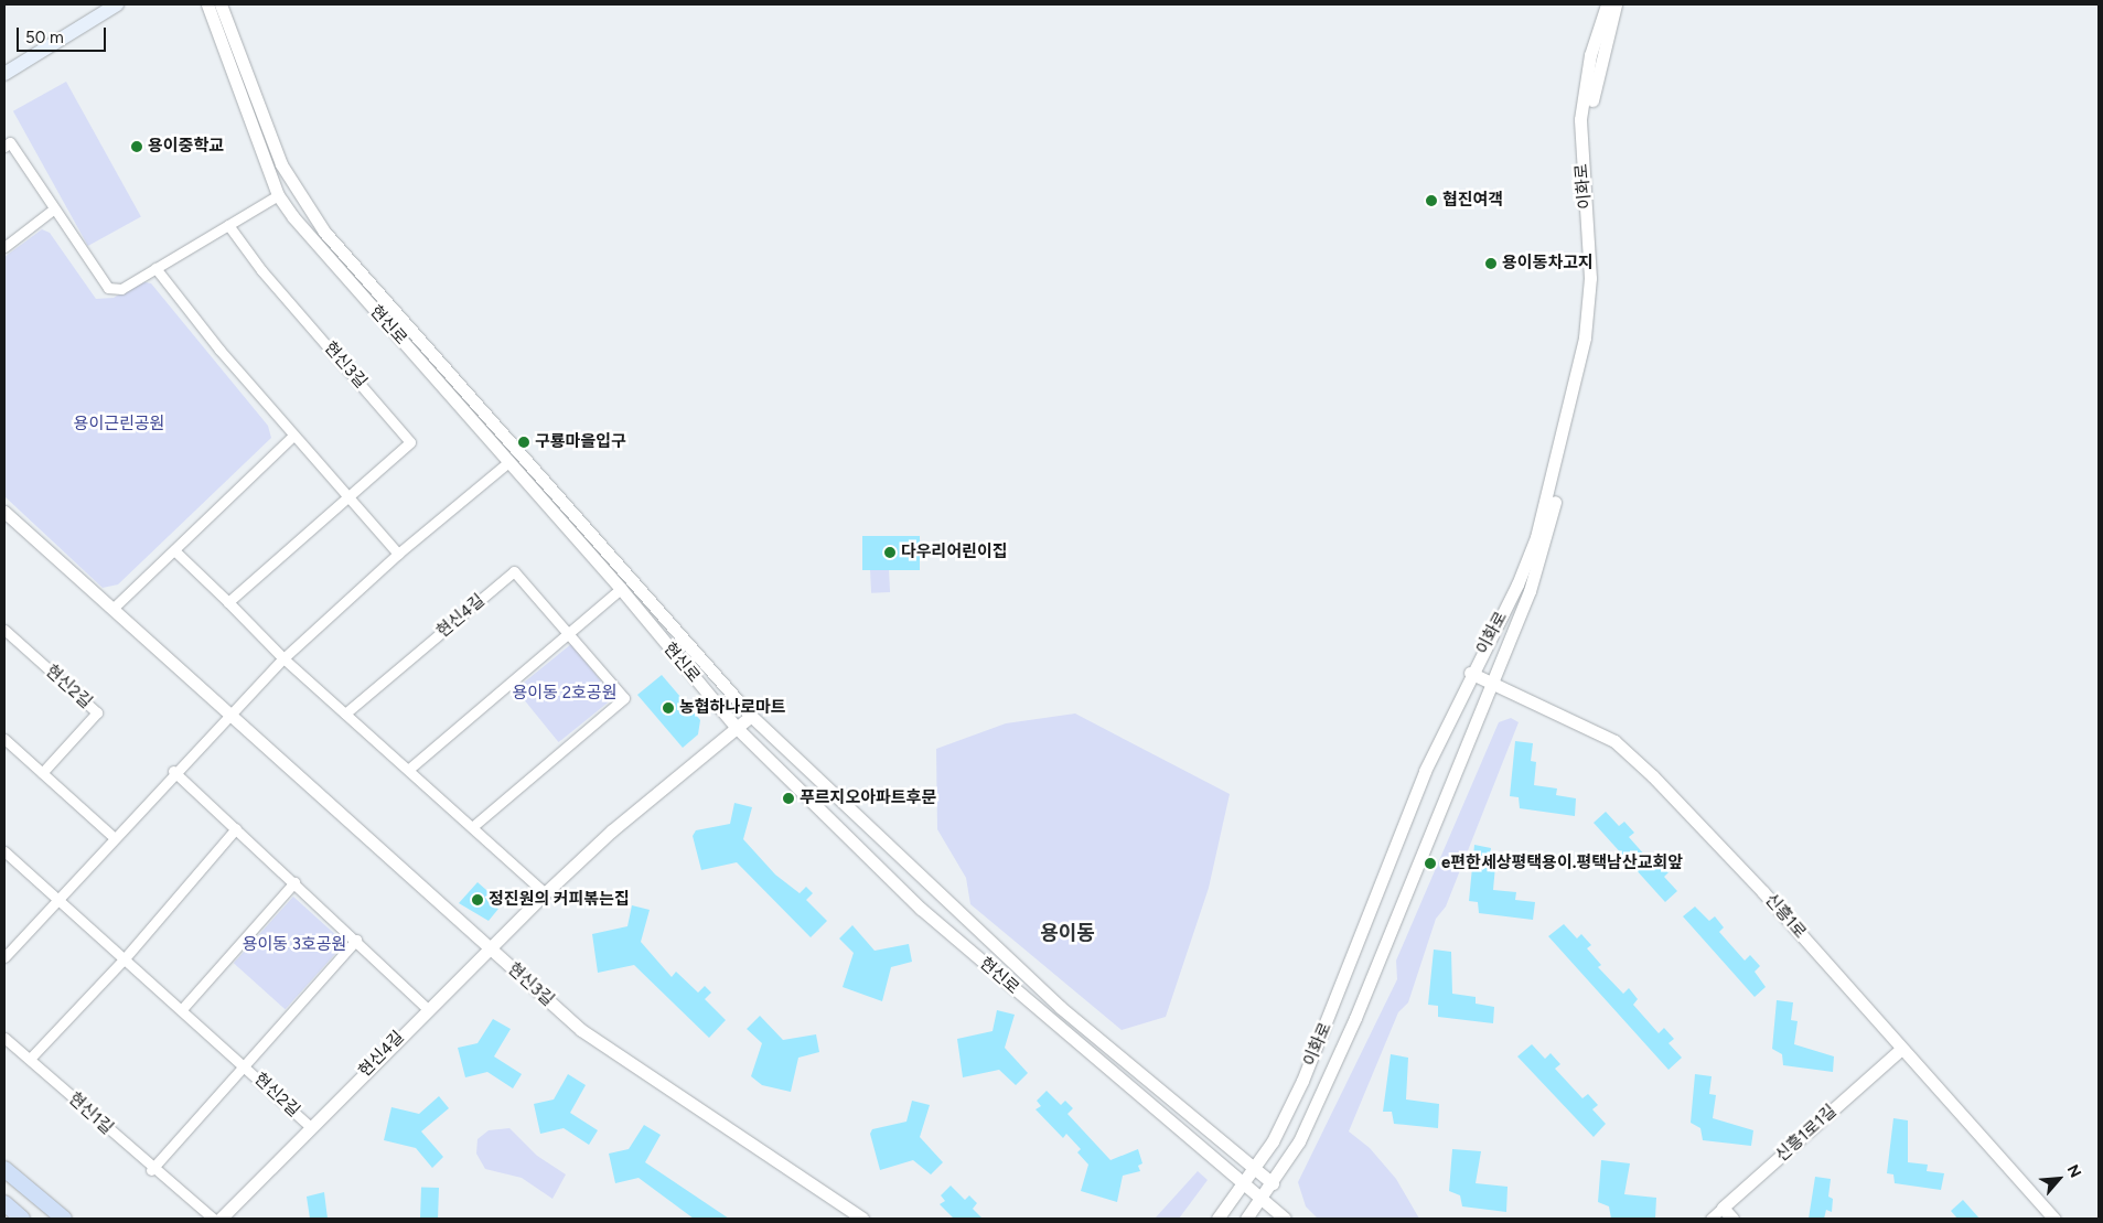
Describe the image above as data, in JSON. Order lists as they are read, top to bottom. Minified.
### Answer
{"streets":{"street":["이화로","현신로","현신3길","현신4길","현신2길","신흥1로","현신1길","신흥1로1길"]},"crossings":[["이화로","현신로"],["이화로","신흥1로"],["현신로","현신4길"],["현신3길","현신4길"],["현신4길","현신2길"],["신흥1로","신흥1로1길"]],"districts":["용이동"],"parks":["용이근린공원","용이동 2호공원","용이동 3호공원"],"places":["용이중학교","협진여객","용이동차고지","구룡마을입구","다우리어린이집","농협하나로마트","푸르지오아파트후문","e편한세상평택용이.평택남산교회앞","정진원의 커피볶는집"],"scale_bar":"50 m","north":"top right"}
